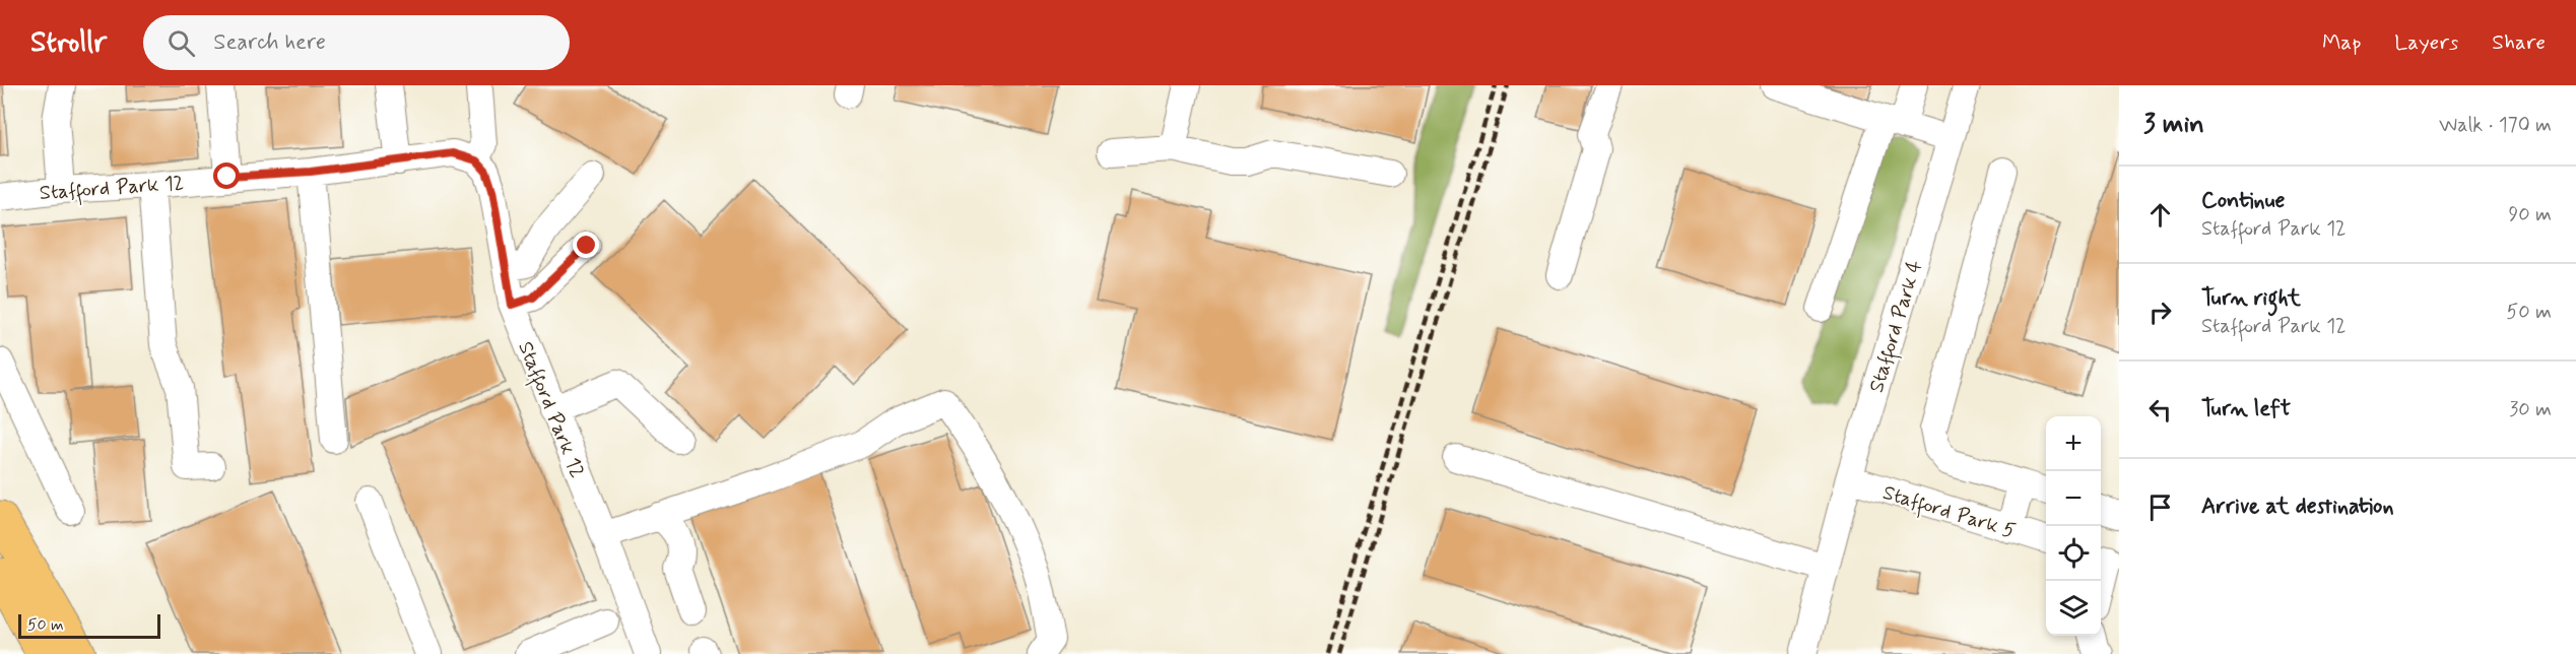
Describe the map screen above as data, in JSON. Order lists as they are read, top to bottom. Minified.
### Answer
{"streets":{"street":["Stafford Park 12","Stafford Park 4","Stafford Park 5"]},"crossings":[["Stafford Park 4","Stafford Park 5"]],"scale_bar":"50 m","page":{"header":"Strollr","search":"Search here","nav":["Map","Layers","Share"],"heading":["3 min","Walk · 170 m"],"list":[["Continue","Stafford Park 12","90 m"],["Turn right","Stafford Park 12","50 m"],["Turn left","30 m"],"Arrive at destination"],"map_buttons":["+","−"],"scale":"50 m"}}
